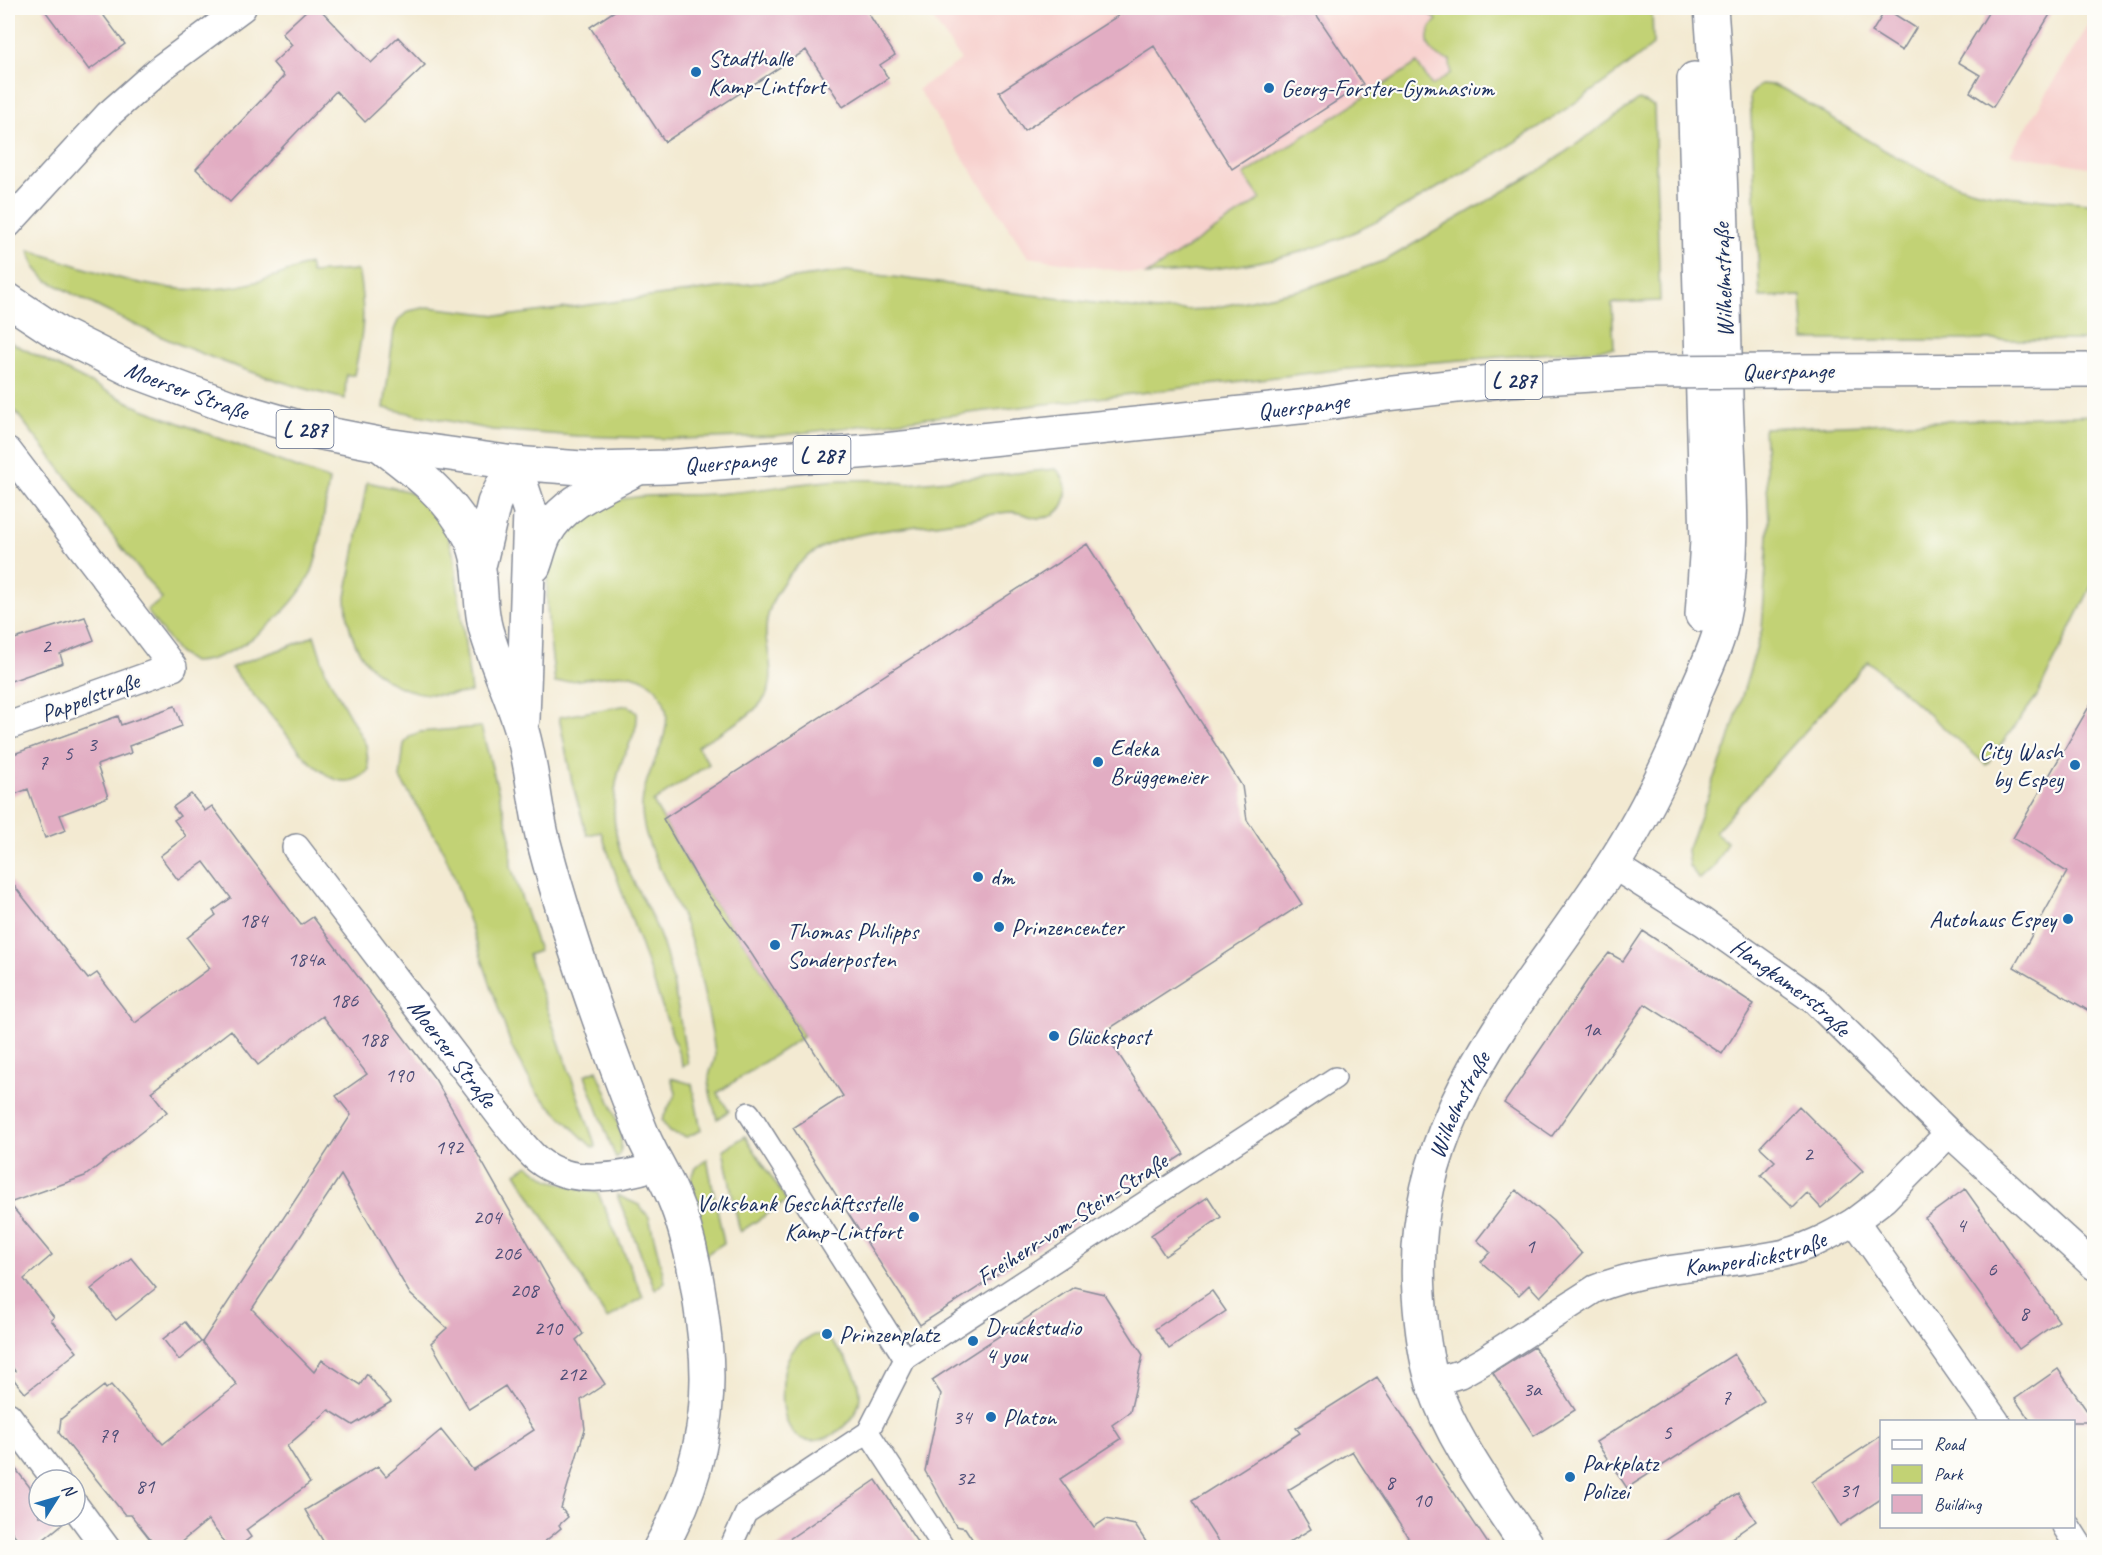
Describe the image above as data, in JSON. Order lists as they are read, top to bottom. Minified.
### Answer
{"streets":{"main road":["Wilhelmstraße","Querspange","L 287","Moerser Straße"],"street":["Pappelstraße","Hangkamerstraße","Freiherr-vom-Stein-Straße","Kamperdickstraße"]},"crossings":[["Wilhelmstraße","Hangkamerstraße"],["Wilhelmstraße","Kamperdickstraße"],["Querspange","Moerser Straße"]],"places":["Stadthalle Kamp-Lintfort","Georg-Forster-Gymnasium","Edeka Brüggemeier","City Wash by Espey","dm","Autohaus Espey","Prinzencenter","Thomas Philipps Sonderposten","Glückspost","Volksbank Geschäftsstelle Kamp-Lintfort","Prinzenplatz","Druckstudio 4 you","Platon","Parkplatz Polizei"],"house_numbers":["2","3","5","7","184","184a","186","1a","188","190","192","2","204","4","1","206","6","208","8","210","212","3a","7","34","5","79","32","8","81","31","10"],"legend":["Road","Park","Building"],"north":"top right"}
